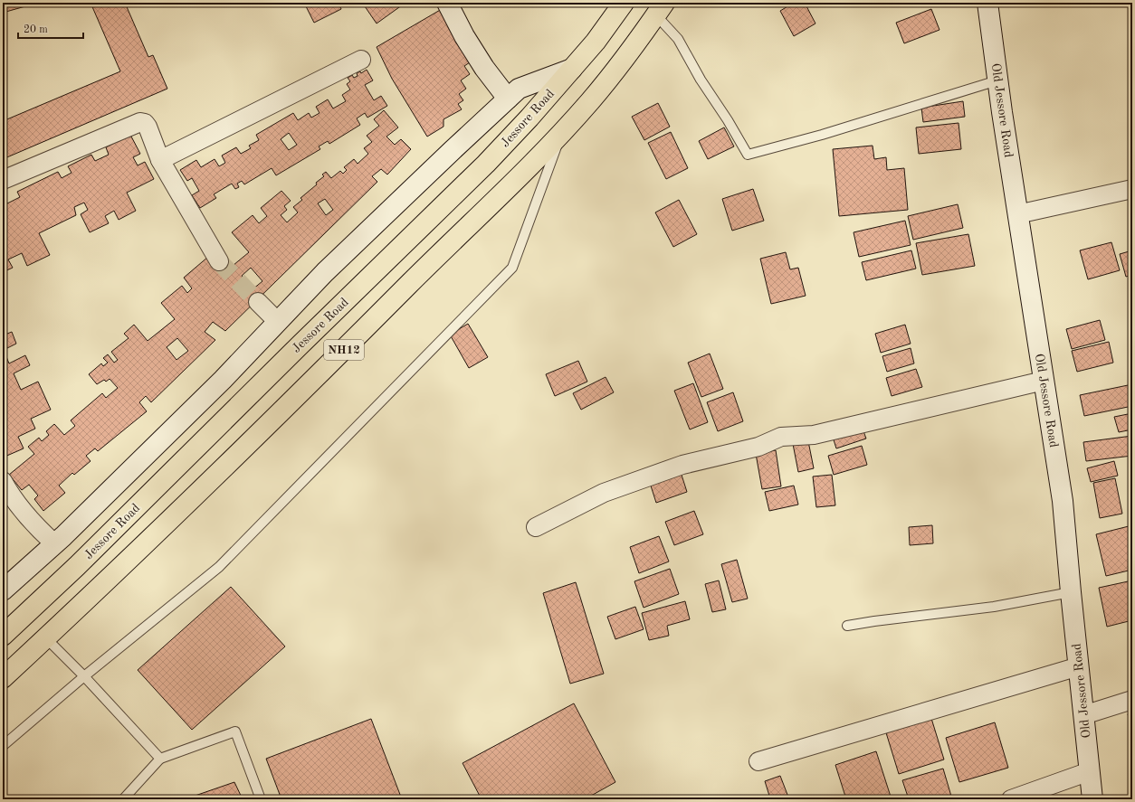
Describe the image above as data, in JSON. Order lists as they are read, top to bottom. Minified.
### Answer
{"streets":{"highway":["Jessore Road","NH12"],"street":["Old Jessore Road"]},"scale_bar":"20 m"}
